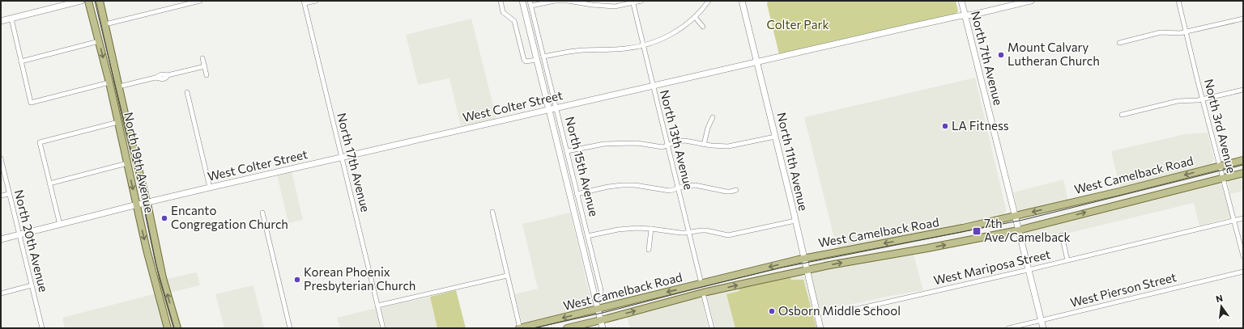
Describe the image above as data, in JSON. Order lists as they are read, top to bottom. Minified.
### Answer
{"streets":{"main road":["North 19th Avenue","West Camelback Road"],"street":["North 7th Avenue","West Colter Street","North 3rd Avenue","North 13th Avenue","North 11th Avenue","North 17th Avenue","North 15th Avenue","North 20th Avenue","West Mariposa Street","West Pierson Street"]},"crossings":[["North 7th Avenue","West Colter Street"],["North 7th Avenue","West Camelback Road"],["North 7th Avenue","West Mariposa Street"],["North 7th Avenue","West Pierson Street"],["West Colter Street","North 13th Avenue"],["West Colter Street","North 11th Avenue"],["West Colter Street","North 19th Avenue"],["West Colter Street","North 17th Avenue"],["West Colter Street","North 15th Avenue"],["West Colter Street","North 20th Avenue"],["North 3rd Avenue","West Camelback Road"],["North 3rd Avenue","West Mariposa Street"],["North 13th Avenue","West Camelback Road"],["North 11th Avenue","West Camelback Road"],["North 15th Avenue","West Camelback Road"]],"parks":["Colter Park"],"places":{"other":["Mount Calvary Lutheran Church","LA Fitness","Encanto Congregation Church","Korean Phoenix Presbyterian Church","Osborn Middle School"],"transit":["7th Ave/Camelback"]},"north":"top"}
